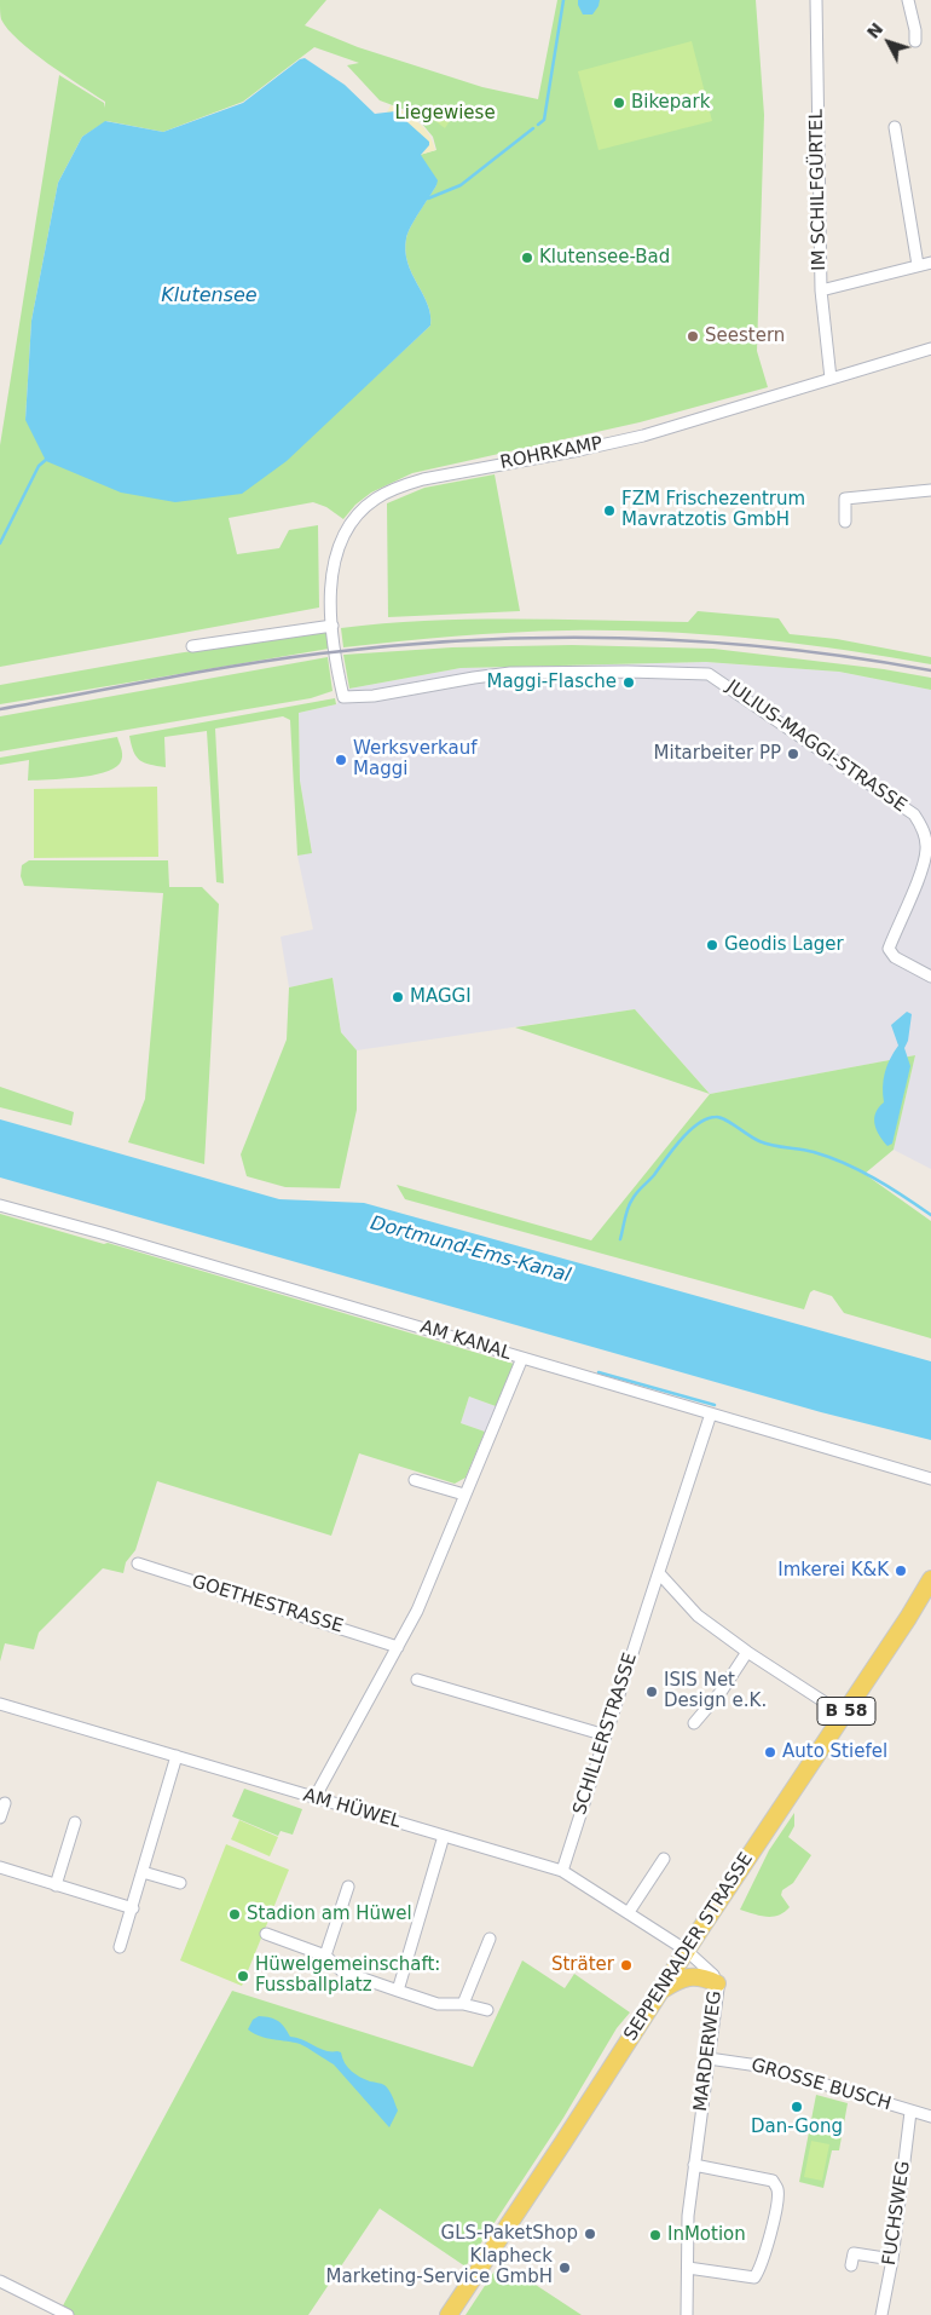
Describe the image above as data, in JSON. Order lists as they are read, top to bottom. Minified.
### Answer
{"streets":{"main road":["B 58","SEPPENRADER STRASSE"],"street":["IM SCHILFGÜRTEL","ROHRKAMP","JULIUS-MAGGI-STRASSE","AM KANAL","GOETHESTRASSE","SCHILLERSTRASSE","AM HÜWEL","MARDERWEG","GROSSE BUSCH","FUCHSWEG"]},"crossings":[["IM SCHILFGÜRTEL","ROHRKAMP"],["ROHRKAMP","JULIUS-MAGGI-STRASSE"],["SCHILLERSTRASSE","AM HÜWEL"],["AM HÜWEL","SEPPENRADER STRASSE"],["AM HÜWEL","MARDERWEG"],["SEPPENRADER STRASSE","MARDERWEG"],["MARDERWEG","GROSSE BUSCH"],["GROSSE BUSCH","FUCHSWEG"]],"water":["Klutensee","Dortmund-Ems-Kanal"],"parks":["Liegewiese"],"places":["Bikepark","Klutensee-Bad","Seestern","FZM Frischezentrum Mavratzotis GmbH","Maggi-Flasche","Mitarbeiter PP","Werksverkauf Maggi","Geodis Lager","MAGGI","Imkerei K&K","ISIS Net Design e.K.","Auto Stiefel","Stadion am Hüwel","Sträter","Hüwelgemeinschaft: Fussballplatz","Dan-Gong","GLS-PaketShop","InMotion","Klapheck Marketing-Service GmbH"],"north":"top left"}
